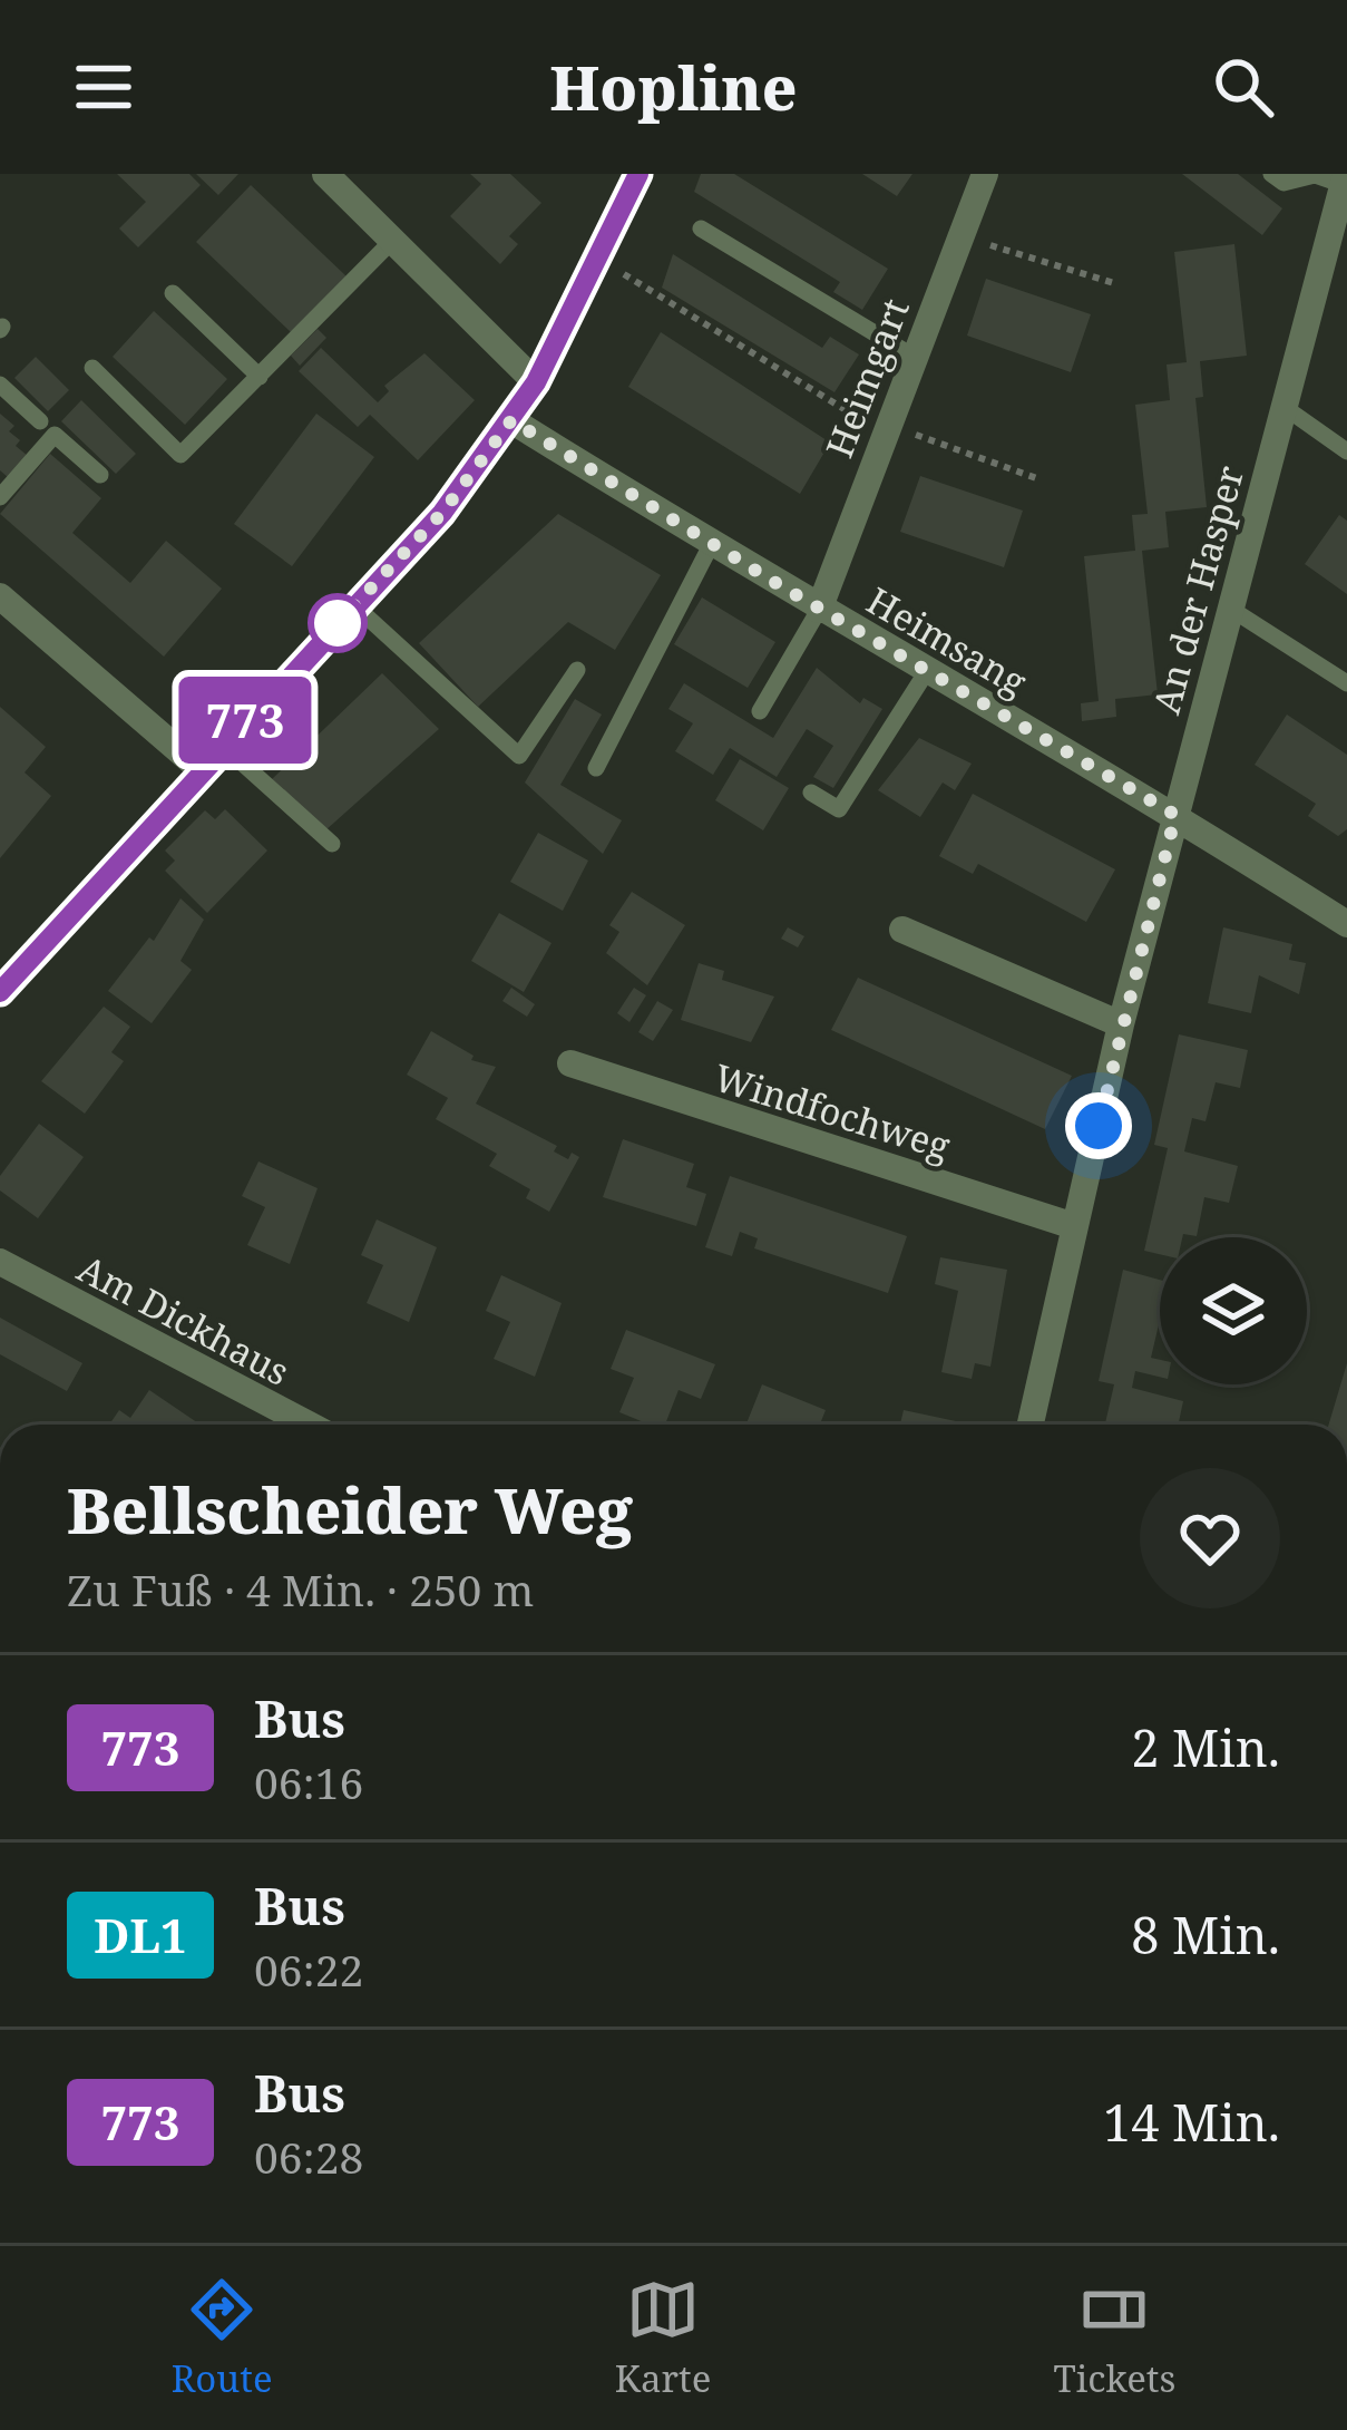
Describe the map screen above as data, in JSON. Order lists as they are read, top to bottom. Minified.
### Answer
{"streets":{"street":["Heimgart","An der Hasper","Heimsang","Windfochweg","Am Dickhaus"]},"crossings":[["Heimgart","Heimsang"],["An der Hasper","Heimsang"],["An der Hasper","Windfochweg"]],"lines":["bus line 773"],"page":{"header":"Hopline","on_map":"773","heading":["Bellscheider Weg","Zu Fuß · 4 Min. · 250 m"],"list":[{"mark":"773","name":"Bus","note":"06:16","value":"2 Min."},{"mark":"DL1","name":"Bus","note":"06:22","value":"8 Min."},{"mark":"773","name":"Bus","note":"06:28","value":"14 Min."}],"tabs":["Route","Karte","Tickets"]}}
